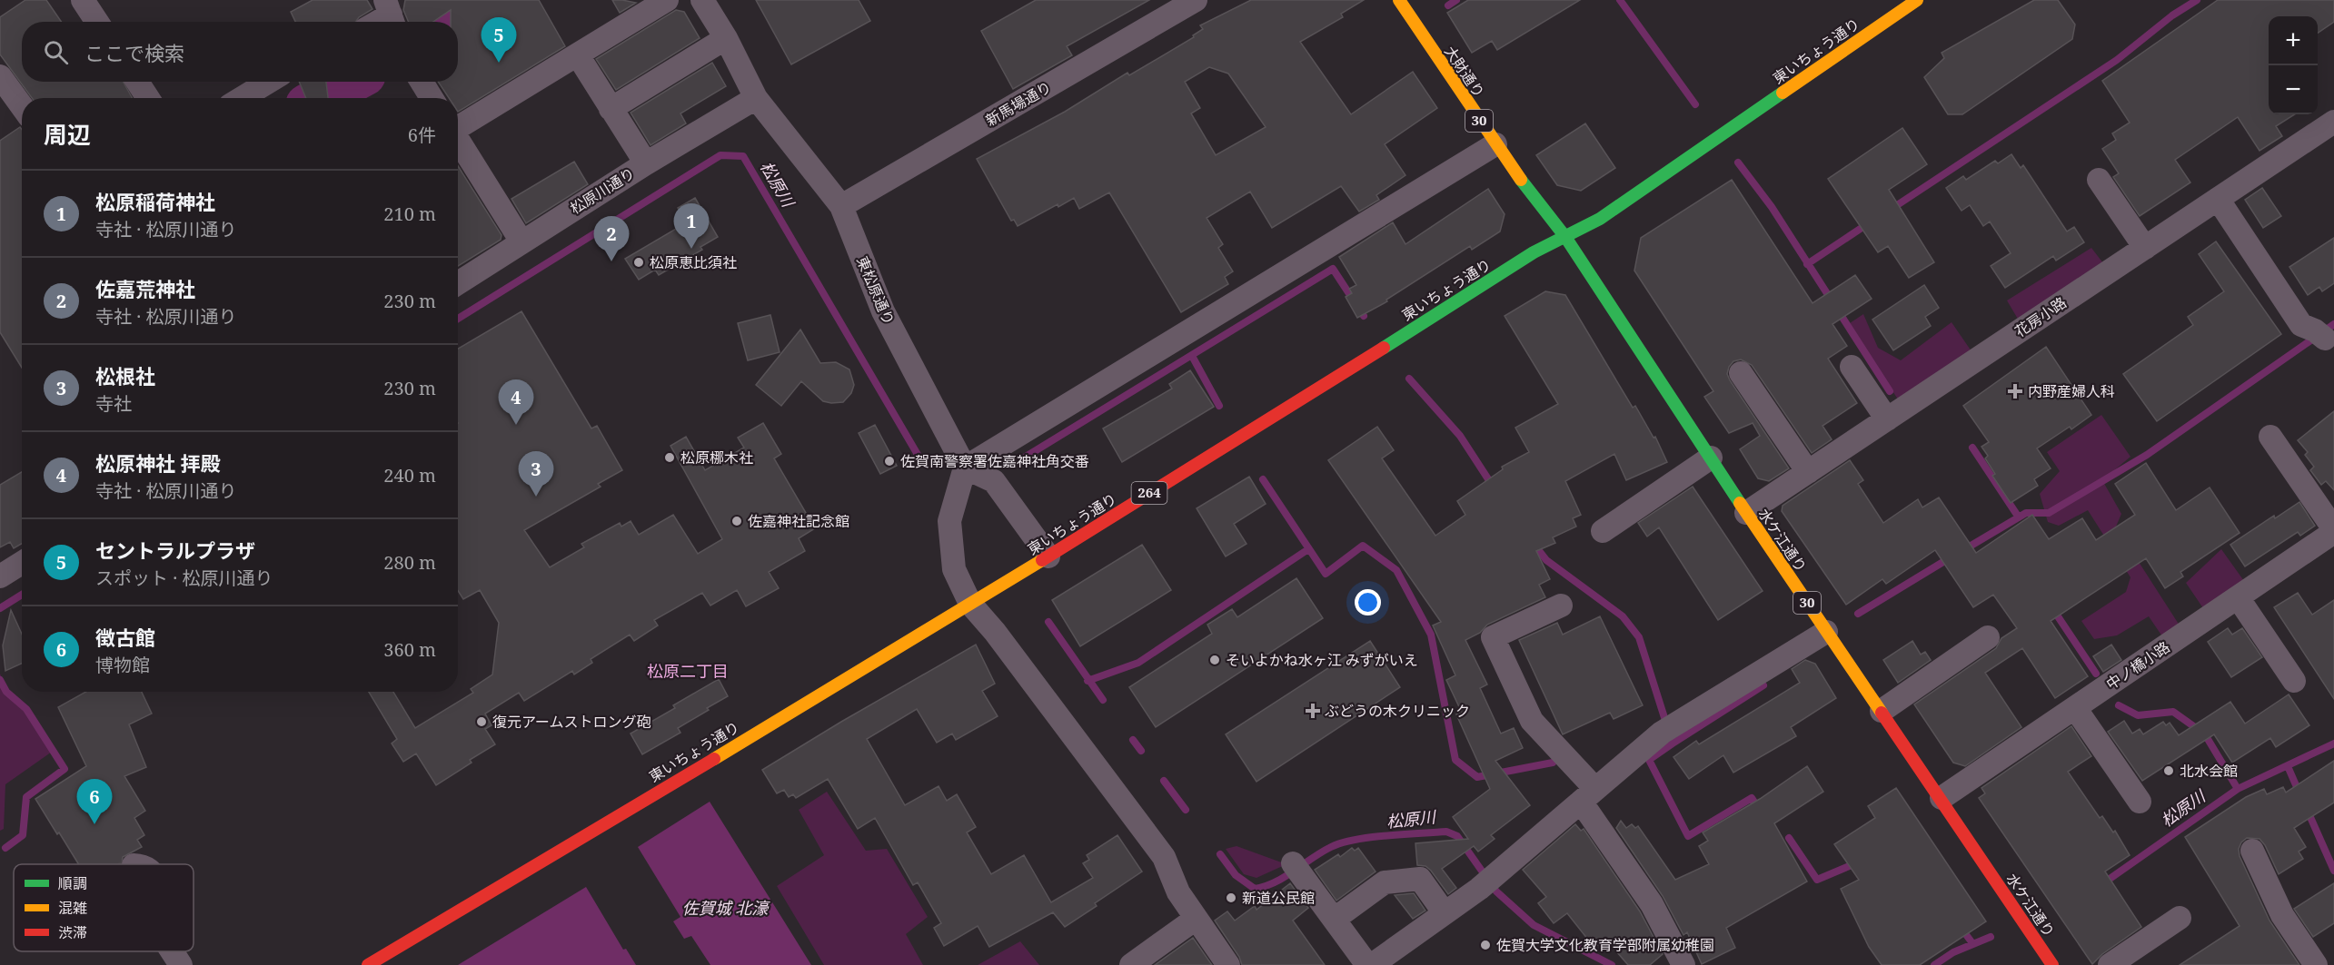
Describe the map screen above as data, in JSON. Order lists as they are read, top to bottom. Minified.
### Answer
{"streets":{"main road":["東いちょう通り","大財通り","30","264","水ケ江通り"],"street":["新馬場通り","松原川通り","東松原通り","花房小路","中ノ橋小路"]},"crossings":[["東いちょう通り","大財通り"],["東いちょう通り","水ケ江通り"],["大財通り","水ケ江通り"],["新馬場通り","東松原通り"],["松原川通り","東松原通り"],["花房小路","水ケ江通り"],["水ケ江通り","中ノ橋小路"]],"districts":["松原二丁目"],"water":["松原川","佐賀城 北濠"],"places":{"other":["松原恵比須社","松原梛木社","佐賀南警察署佐嘉神社角交番","佐嘉神社記念館","そいよかね水ヶ江 みずがいえ","復元アームストロング砲","北水会館","新道公民館","佐賀大学文化教育学部附属幼稚園"],"health":["内野産婦人科","ぶどうの木クリニック"]},"legend":["順調","混雑","渋滞"],"page":{"map_buttons":["+","−"],"pins":["5","1","2","4","3","6"],"search":"ここで検索","heading":["周辺","6件"],"list":[{"mark":"1","name":"松原稲荷神社","note":"寺社 · 松原川通り","value":"210 m"},{"mark":"2","name":"佐嘉荒神社","note":"寺社 · 松原川通り","value":"230 m"},{"mark":"3","name":"松根社","note":"寺社","value":"230 m"},{"mark":"4","name":"松原神社 拝殿","note":"寺社 · 松原川通り","value":"240 m"},{"mark":"5","name":"セントラルプラザ","note":"スポット · 松原川通り","value":"280 m"},{"mark":"6","name":"徴古館","note":"博物館","value":"360 m"}]}}
